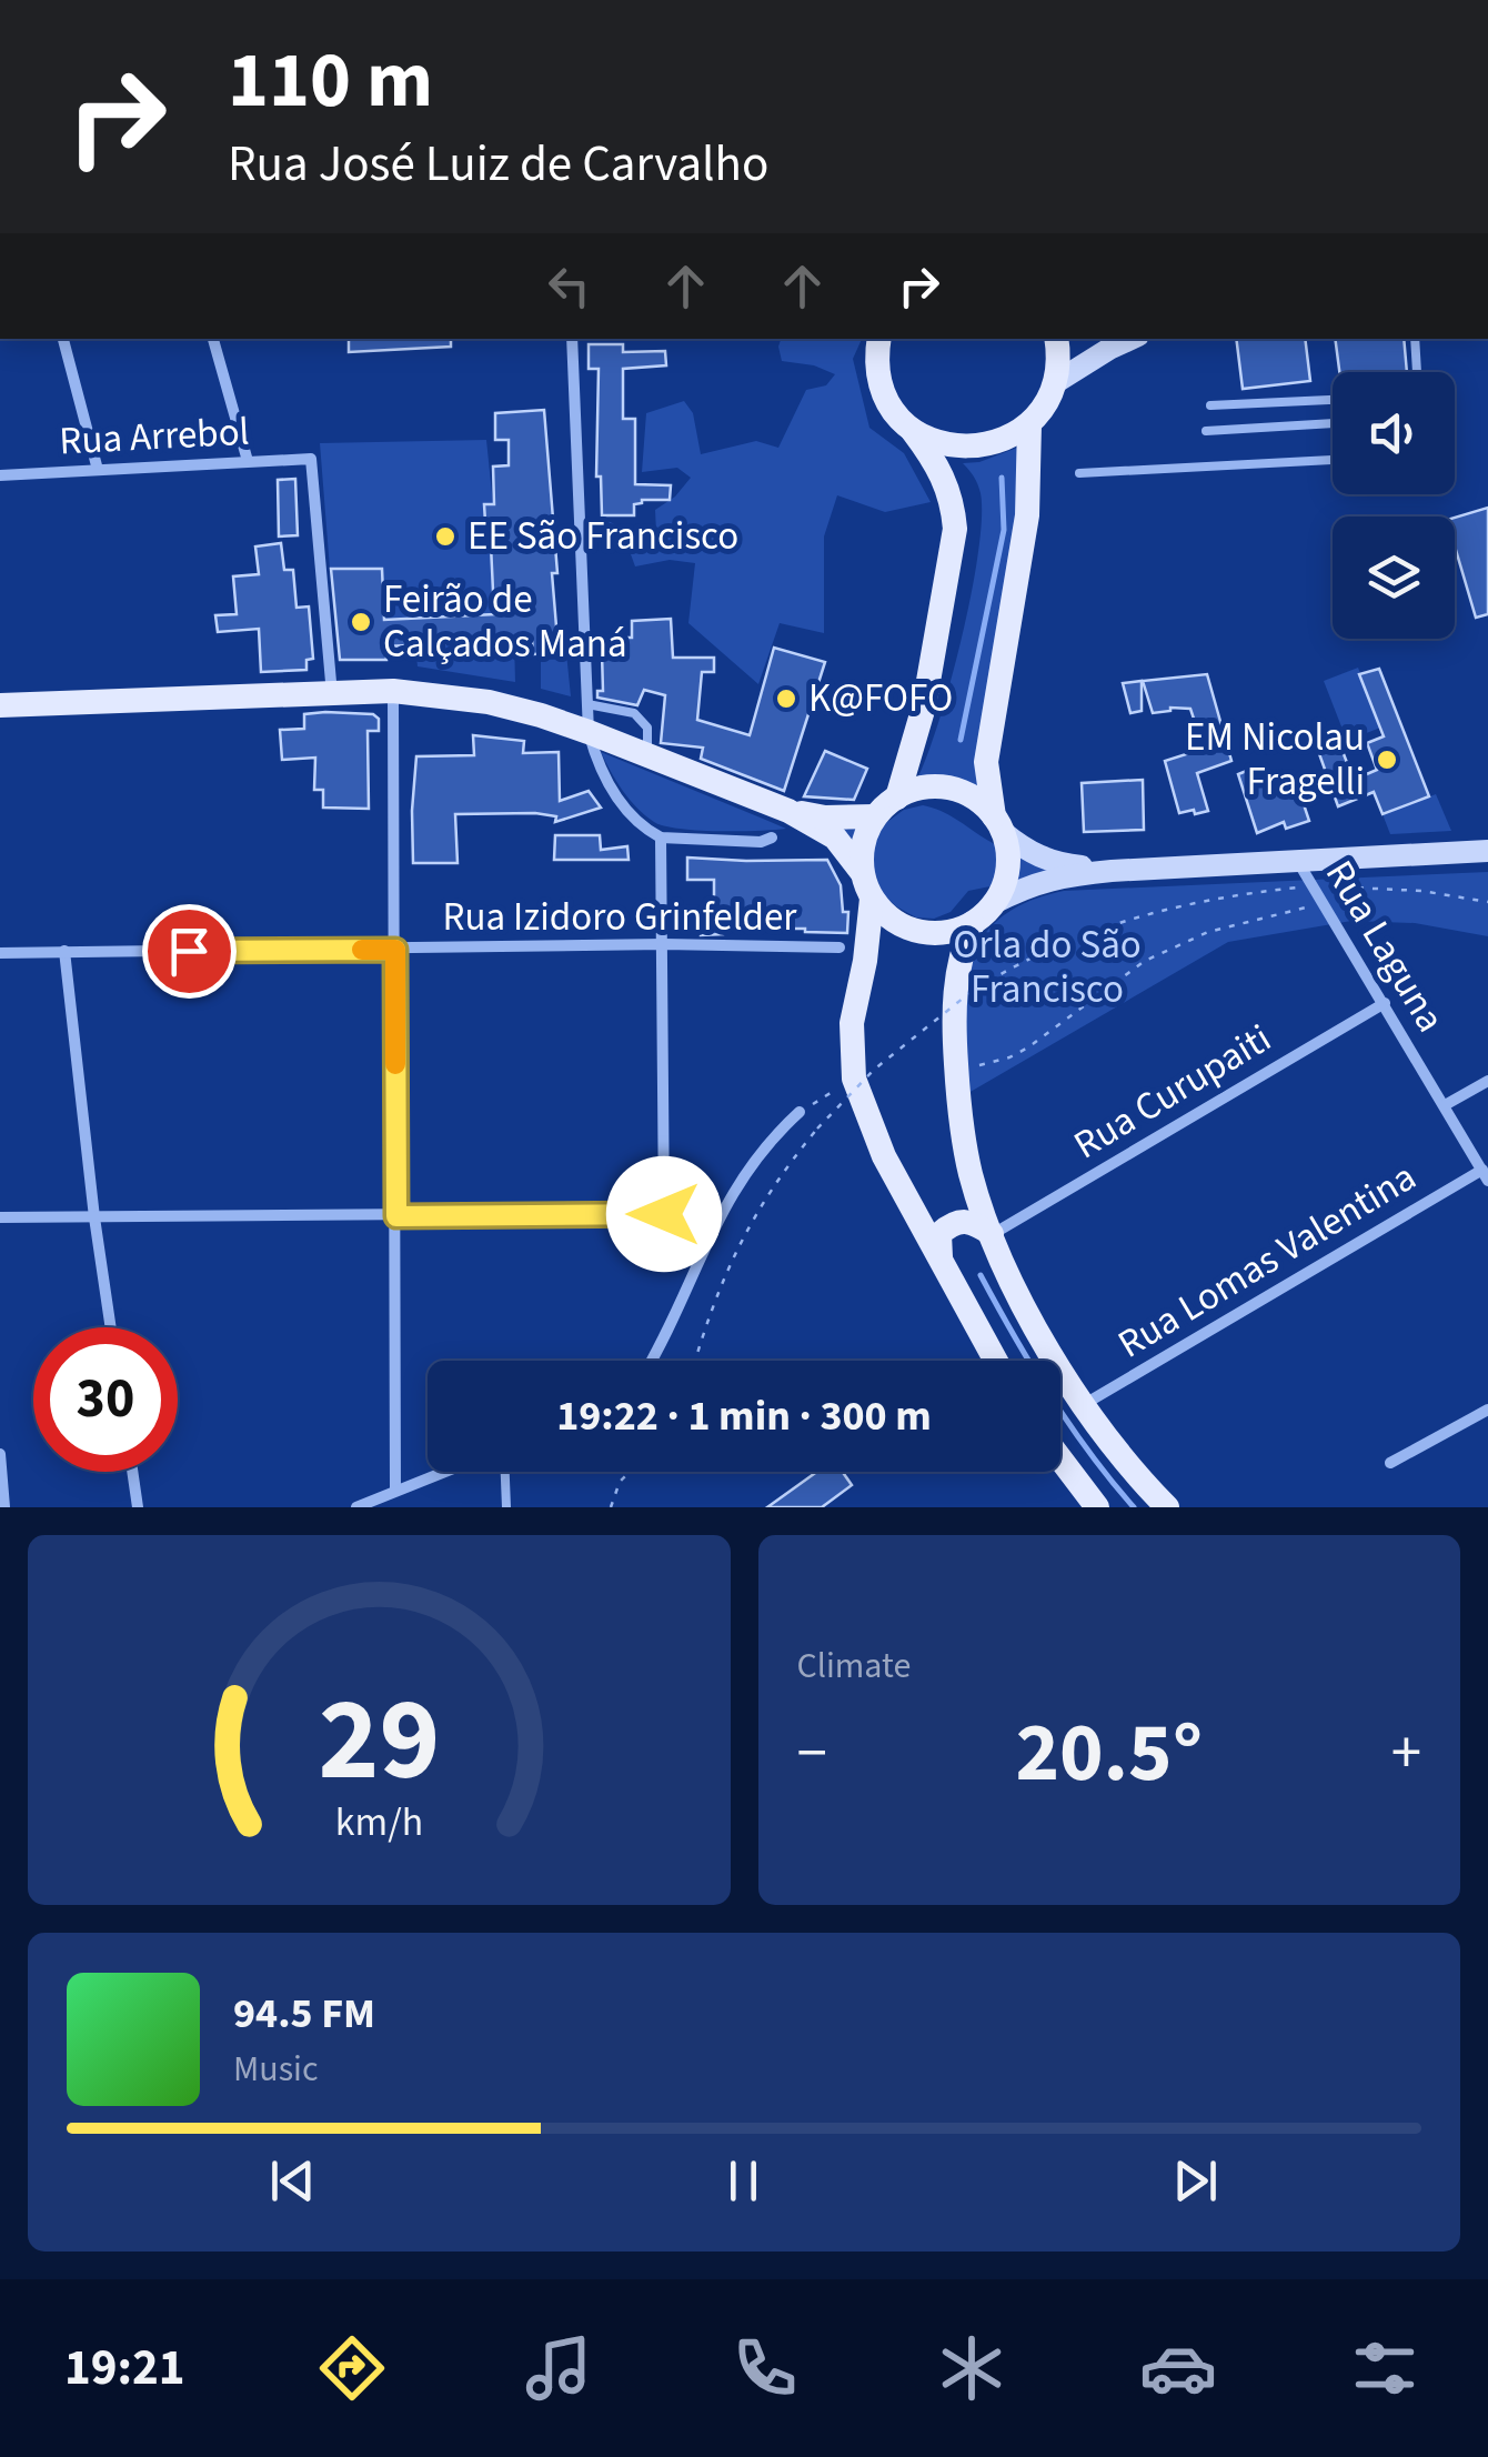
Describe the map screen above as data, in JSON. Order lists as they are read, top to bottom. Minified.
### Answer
{"streets":{"street":["Rua Arrebol","Rua Izidoro Grinfelder","Rua Laguna","Rua Curupaiti","Rua Lomas Valentina"]},"crossings":[["Rua Laguna","Rua Curupaiti"],["Rua Laguna","Rua Lomas Valentina"]],"parks":["Orla do São Francisco"],"places":["EE São Francisco","Feirão de Calçados Maná","K@FOFO","EM Nicolau Fragelli"],"page":{"turn":["110 m","Rua José Luiz de Carvalho"],"limit":"30","trip":"19:22 · 1 min · 300 m","tile":"Climate","heat":["−","20.5°","+"],"song":["94.5 FM","Music"],"tabs":"19:21","gauge":["29","km/h"]}}
